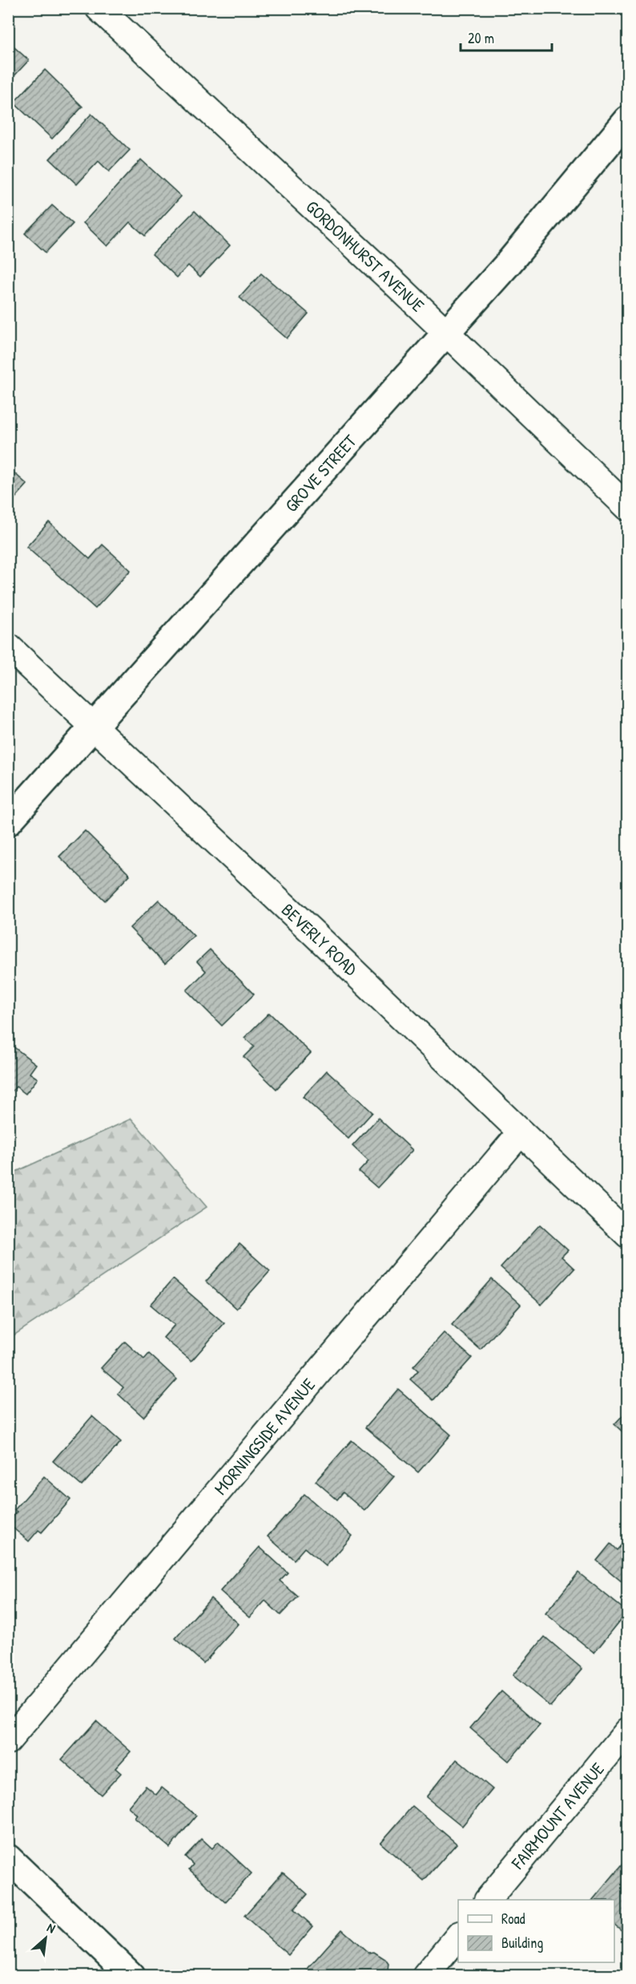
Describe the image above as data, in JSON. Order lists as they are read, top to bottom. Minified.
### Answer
{"streets":{"main road":["GROVE STREET"],"street":["GORDONHURST AVENUE","BEVERLY ROAD","MORNINGSIDE AVENUE","FAIRMOUNT AVENUE"]},"crossings":[["GORDONHURST AVENUE","GROVE STREET"],["GROVE STREET","BEVERLY ROAD"],["BEVERLY ROAD","MORNINGSIDE AVENUE"]],"legend":["Road","Building"],"scale_bar":"20 m","north":"top right"}
